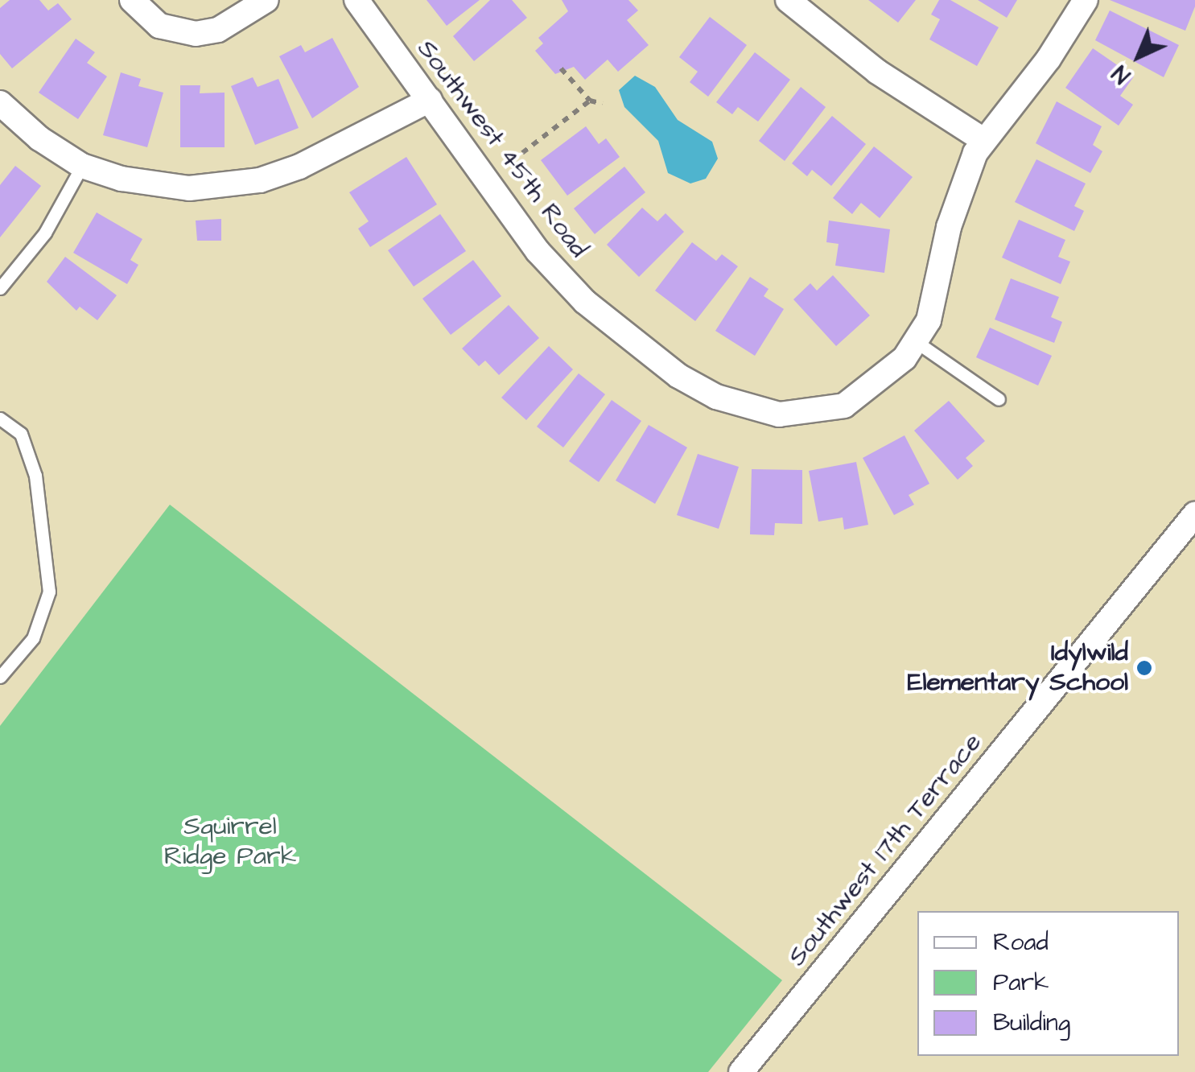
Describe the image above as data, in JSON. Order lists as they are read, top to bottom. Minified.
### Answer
{"streets":{"street":["Southwest 45th Road","Southwest 17th Terrace"]},"parks":["Squirrel Ridge Park"],"places":["Idylwild Elementary School"],"legend":["Road","Park","Building"],"north":"bottom left"}
